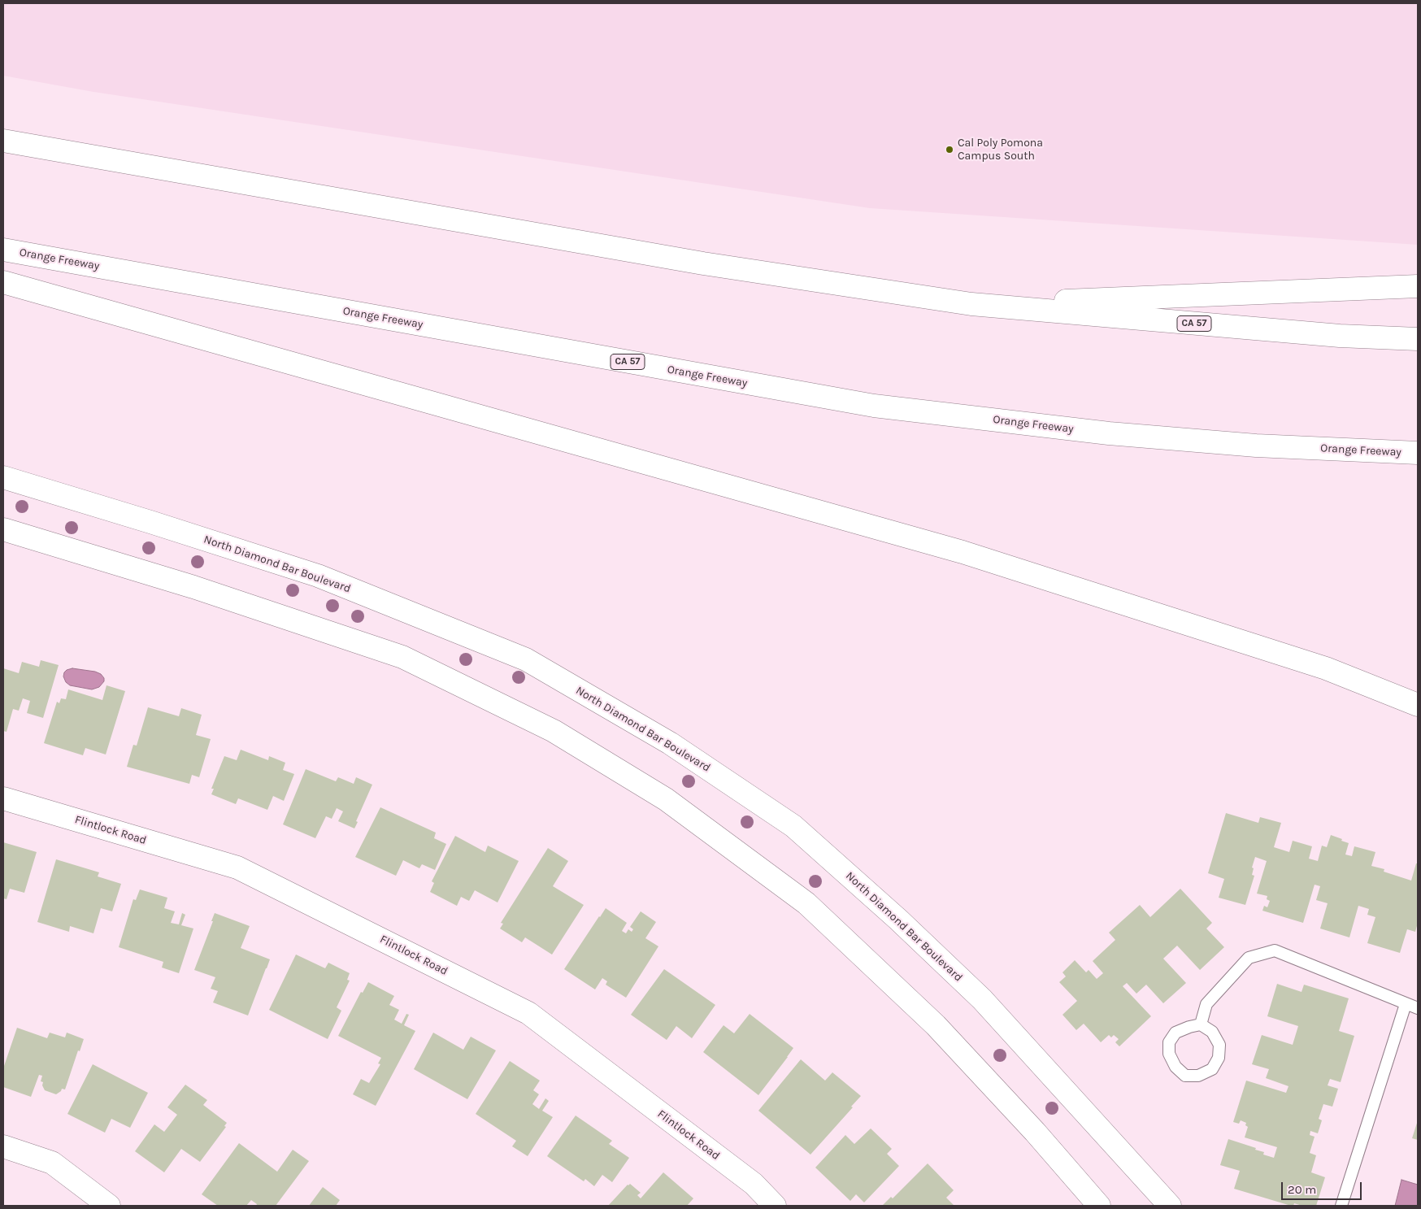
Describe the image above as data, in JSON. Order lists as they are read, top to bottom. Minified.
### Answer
{"streets":{"main road":["Orange Freeway","CA 57","North Diamond Bar Boulevard","Flintlock Road"]},"places":["Cal Poly Pomona Campus South"],"scale_bar":"20 m"}
